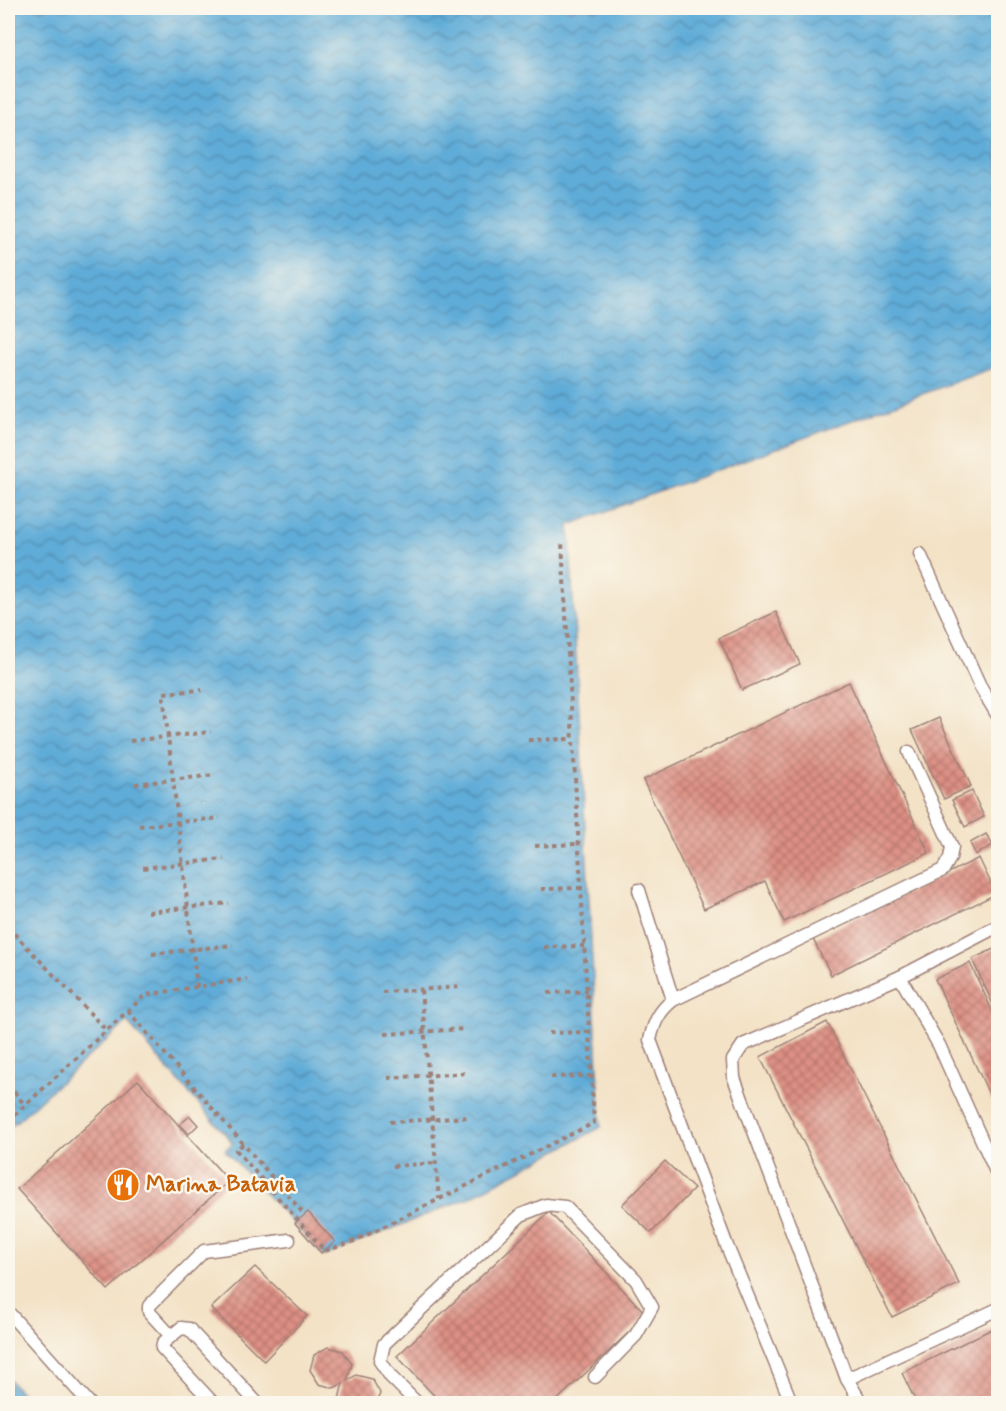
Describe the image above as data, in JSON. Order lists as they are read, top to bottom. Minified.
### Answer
{"places":{"restaurant":["Marina Batavia"]}}
